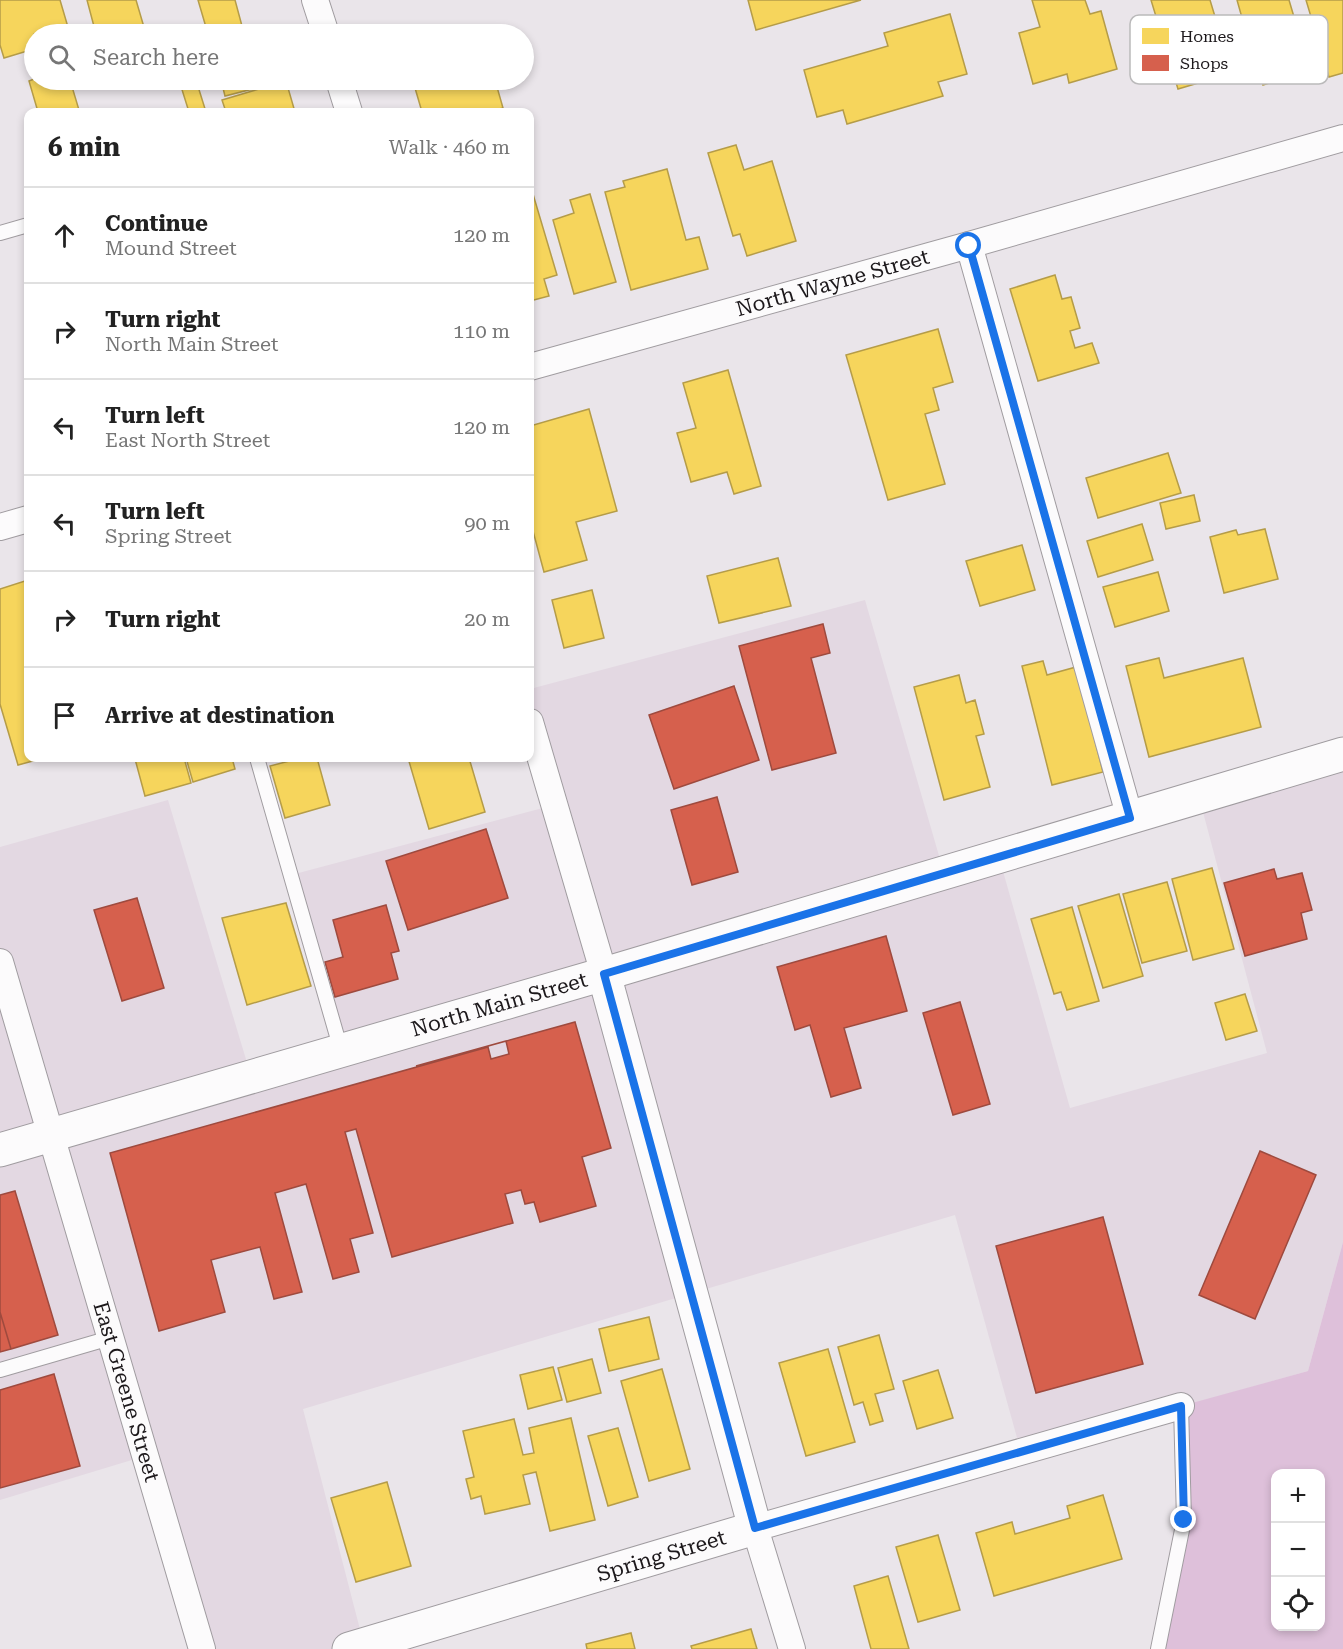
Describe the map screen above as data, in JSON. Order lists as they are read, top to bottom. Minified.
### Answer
{"streets":{"main road":["North Main Street","Spring Street"],"street":["North Wayne Street","East Greene Street"]},"crossings":[["North Main Street","East Greene Street"]],"legend":["Homes","Shops"],"page":{"search":"Search here","heading":["6 min","Walk · 460 m"],"list":[["Continue","Mound Street","120 m"],["Turn right","North Main Street","110 m"],["Turn left","East North Street","120 m"],["Turn left","Spring Street","90 m"],["Turn right","20 m"],"Arrive at destination"],"map_buttons":["+","−"]}}
